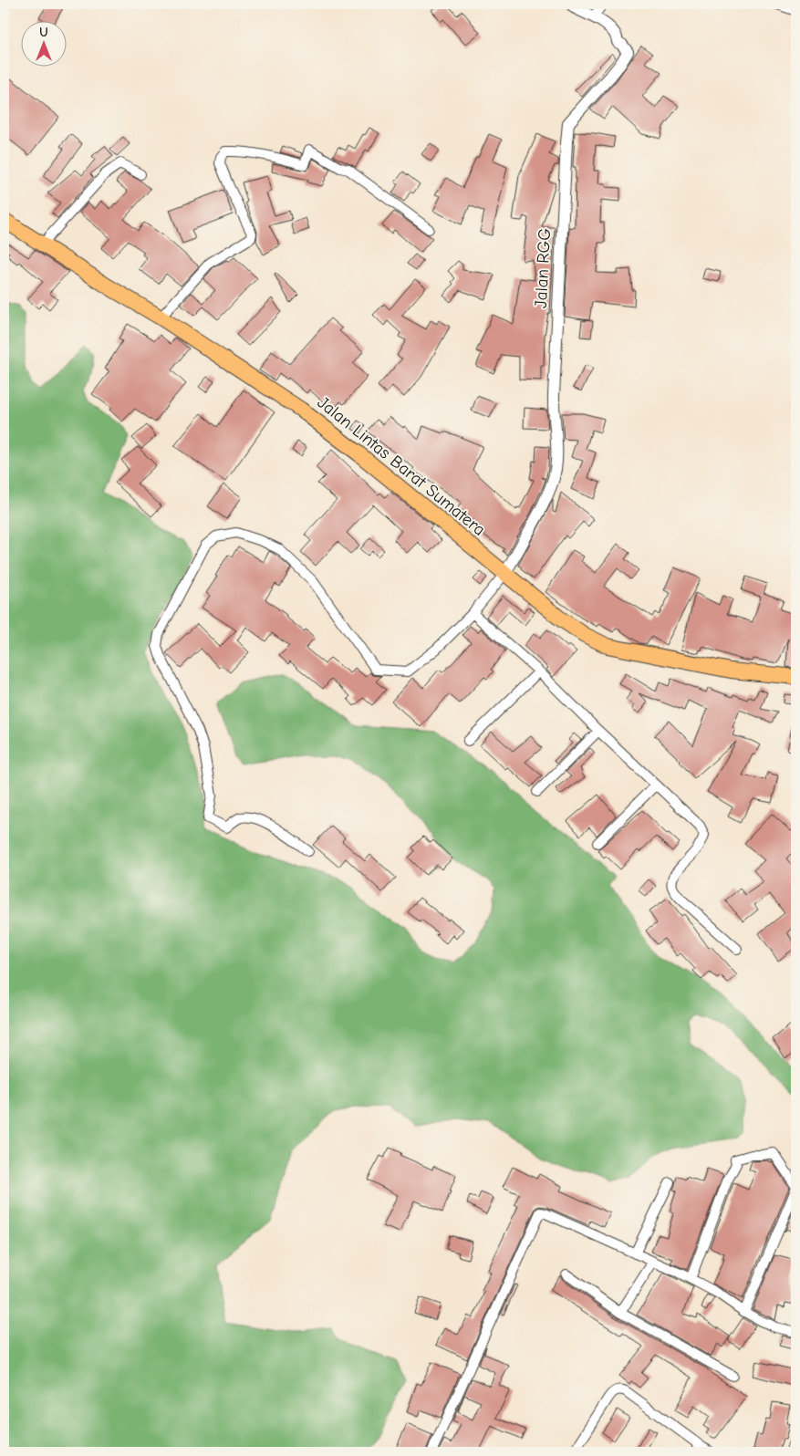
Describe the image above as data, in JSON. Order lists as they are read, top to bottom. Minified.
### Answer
{"streets":{"highway":["Jalan Lintas Barat Sumatera"],"street":["Jalan RGG"]},"crossings":[["Jalan RGG","Jalan Lintas Barat Sumatera"]],"north":"top"}
